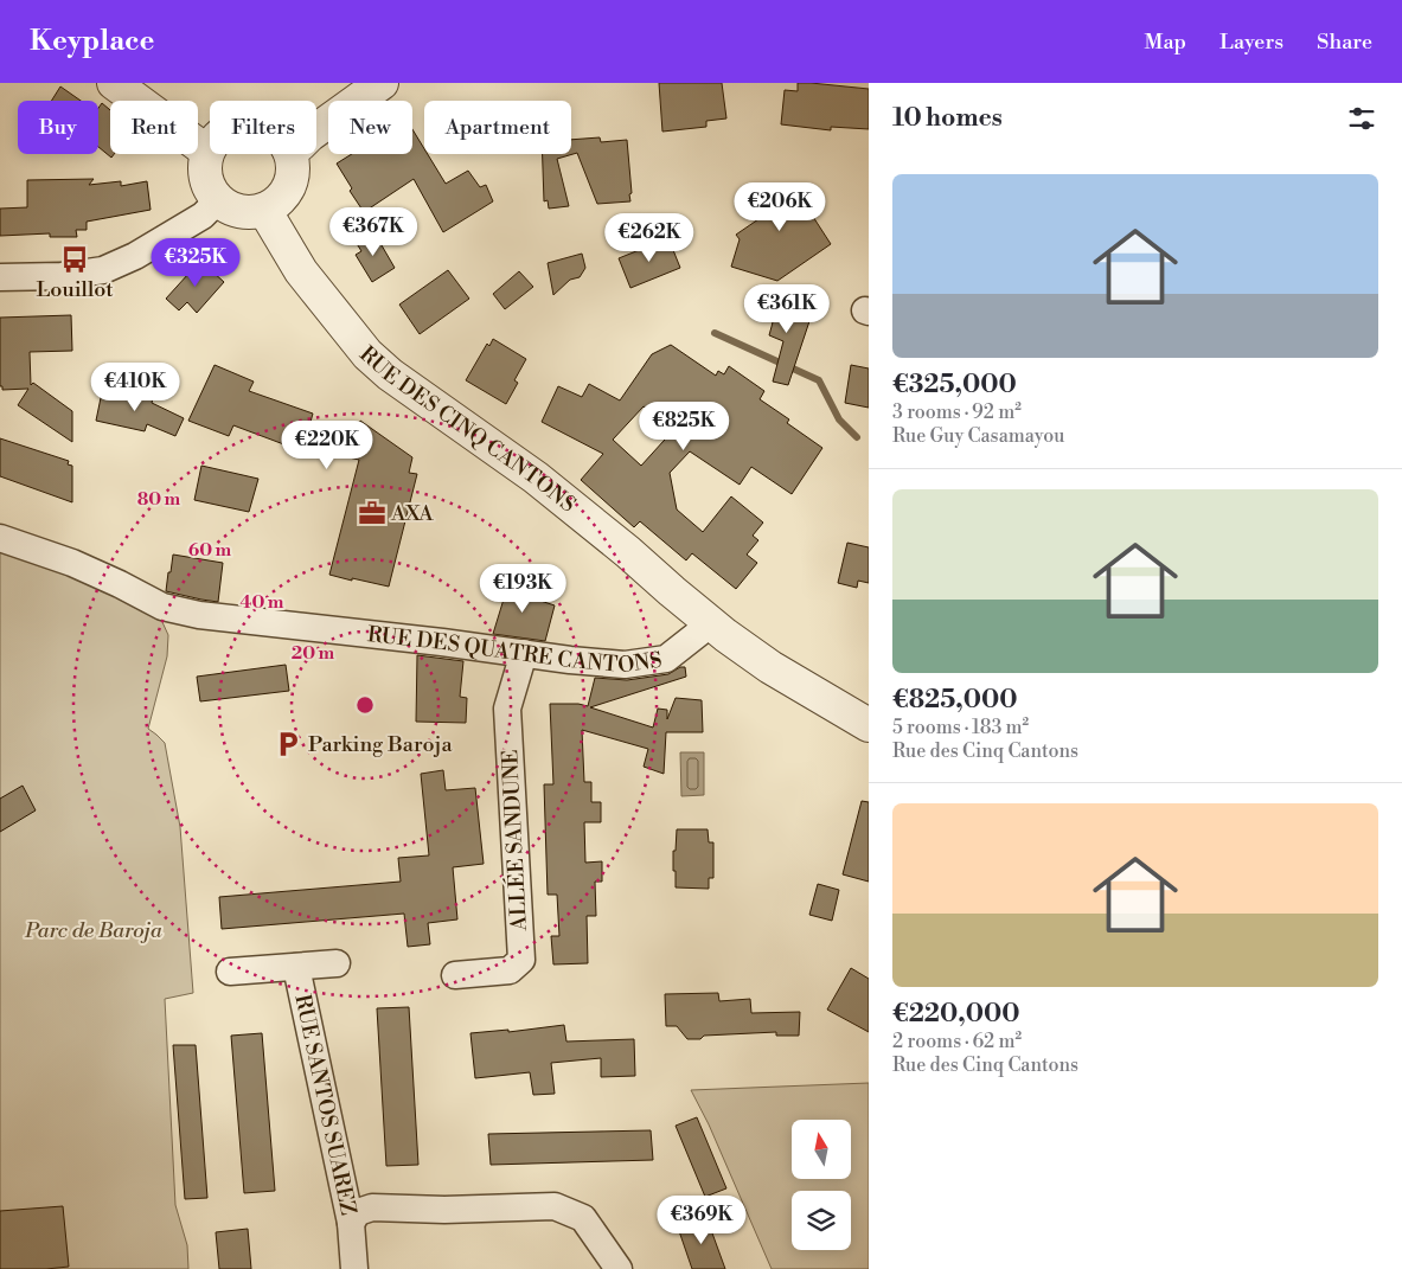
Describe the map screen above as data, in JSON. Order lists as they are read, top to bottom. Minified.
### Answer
{"streets":{"street":["RUE DES CINQ CANTONS","RUE DES QUATRE CANTONS","ALLÉE SANDUNE","RUE SANTOS SUAREZ"]},"crossings":[["RUE DES CINQ CANTONS","RUE DES QUATRE CANTONS"],["RUE DES QUATRE CANTONS","ALLÉE SANDUNE"]],"parks":["Parc de Baroja"],"places":{"bus stop":["Louillot"],"office":["AXA"],"parking":["Parking Baroja"]},"north":"top","page":{"header":"Keyplace","nav":["Map","Layers","Share"],"heading":"10 homes","chip":["Buy","Rent","Filters","New","Apartment"],"list":[{"name":"€325,000","note":"3 rooms · 92 m² · Rue Guy Casamayou"},{"name":"€825,000","note":"5 rooms · 183 m² · Rue des Cinq Cantons"},{"name":"€220,000","note":"2 rooms · 62 m² · Rue des Cinq Cantons"}],"price":["€206K","€367K","€262K","€325K","€361K","€410K","€825K","€220K","€193K","€369K"]},"rings":["80 m","60 m","40 m","20 m"]}
